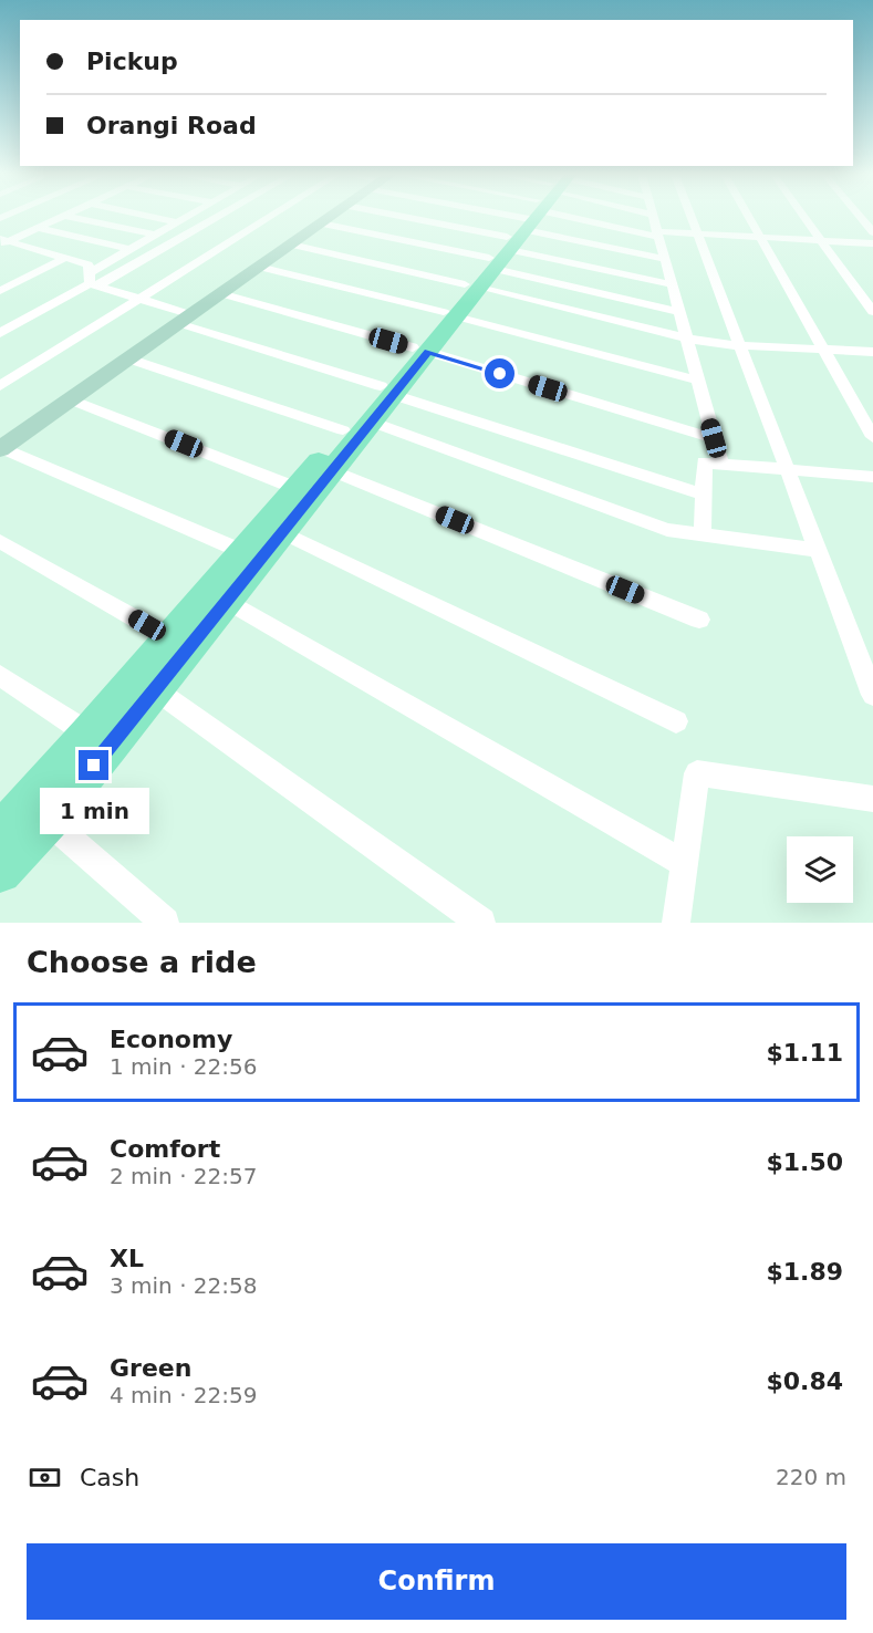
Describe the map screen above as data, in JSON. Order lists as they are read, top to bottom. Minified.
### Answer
{"page":{"banner":["Pickup","Orangi Road"],"bubble":"1 min","heading":"Choose a ride","list":[{"name":"Economy","note":"1 min · 22:56","value":"$1.11"},{"name":"Comfort","note":"2 min · 22:57","value":"$1.50"},{"name":"XL","note":"3 min · 22:58","value":"$1.89"},{"name":"Green","note":"4 min · 22:59","value":"$0.84"}],"pay":["Cash","220 m"],"buttons":"Confirm"}}
